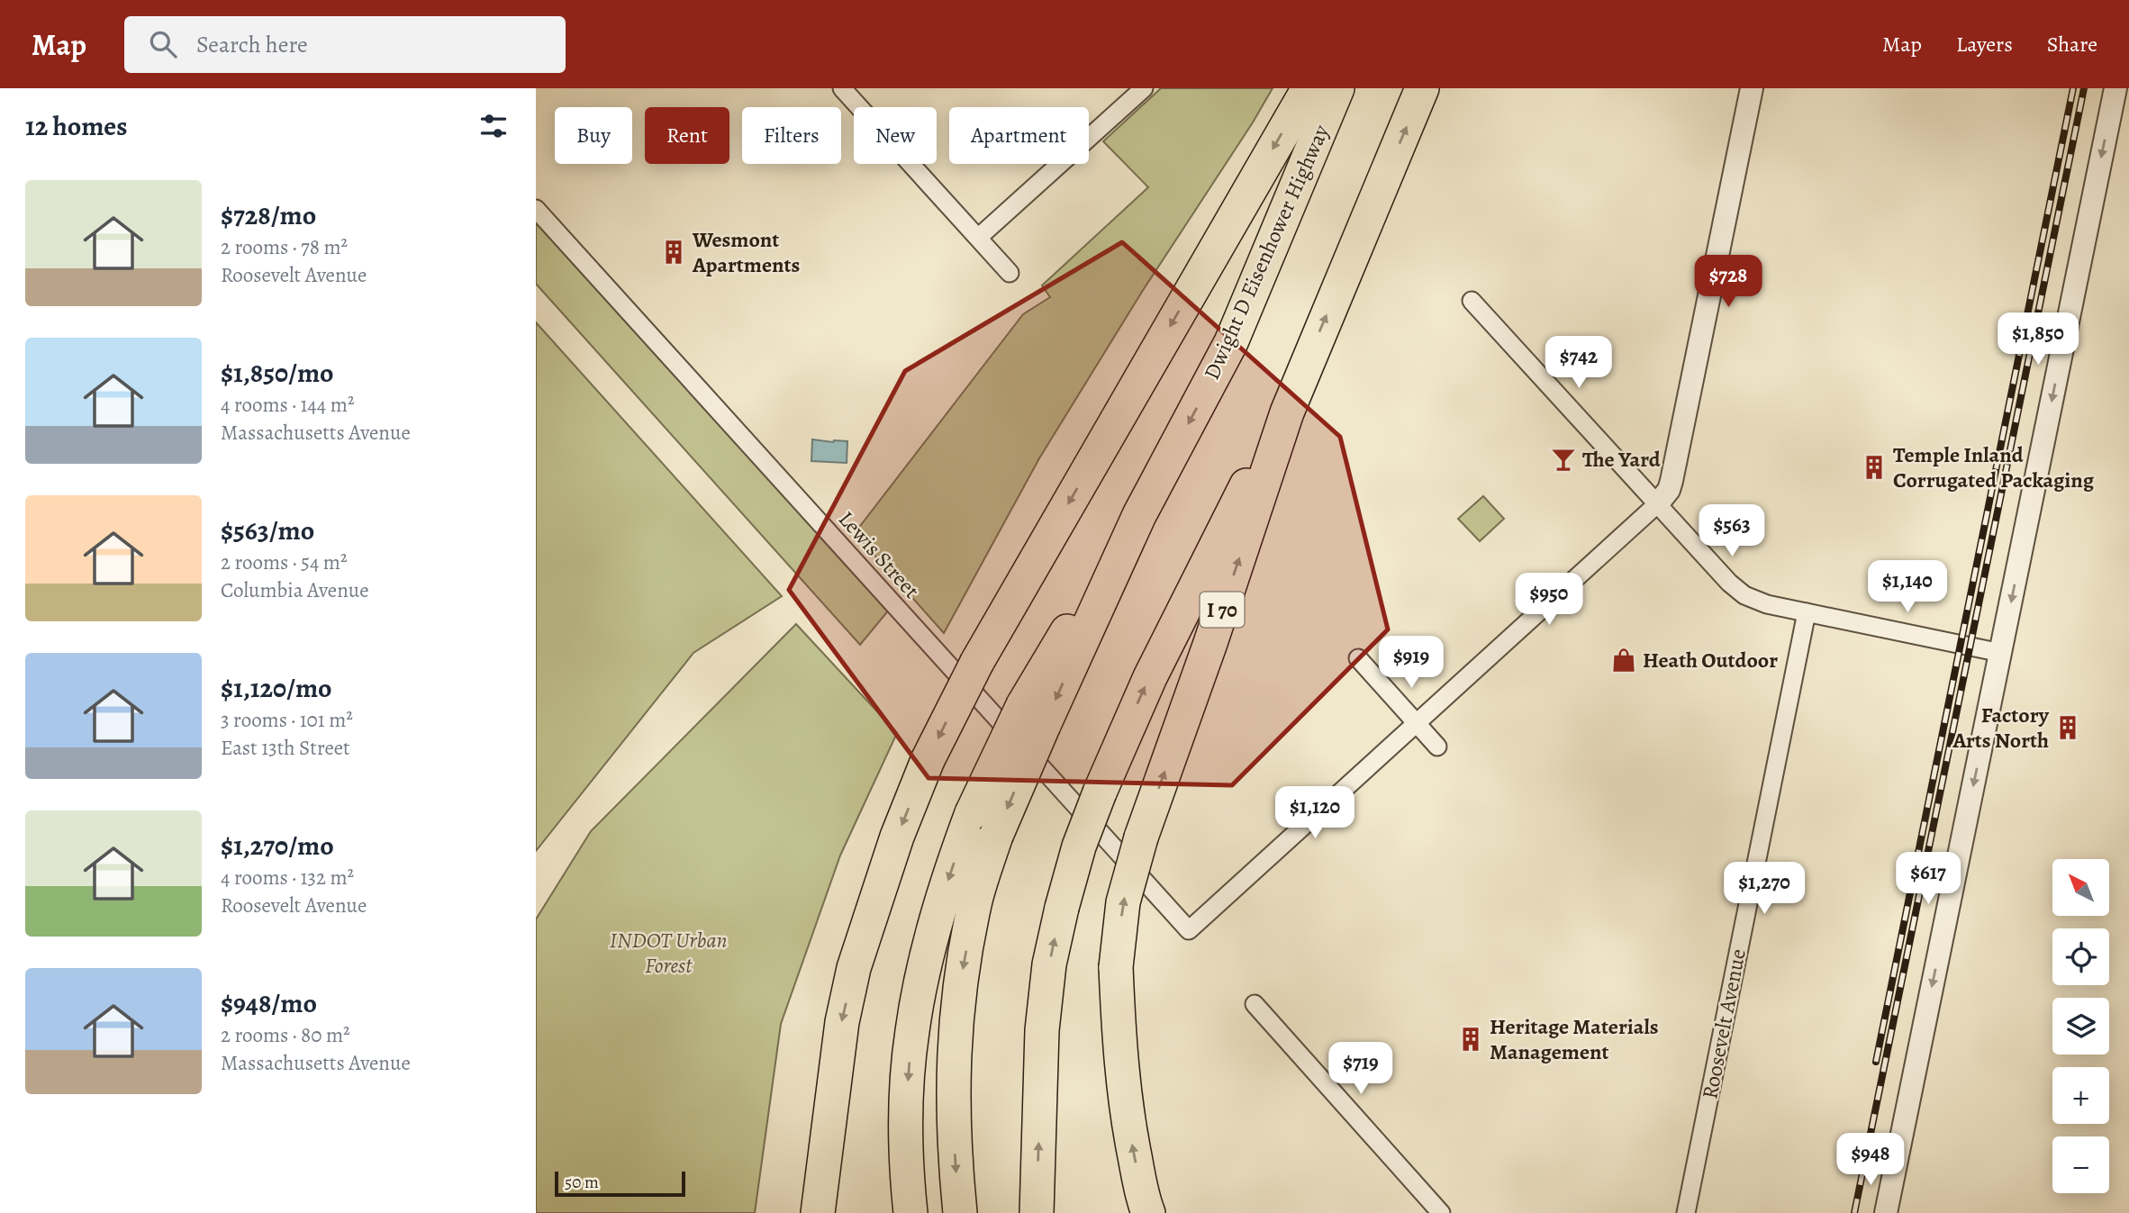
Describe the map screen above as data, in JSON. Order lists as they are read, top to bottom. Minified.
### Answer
{"streets":{"highway":["Dwight D Eisenhower Highway","I 70"],"street":["Lewis Street","Roosevelt Avenue"]},"parks":["INDOT Urban Forest"],"places":{"building":["Wesmont Apartments","Temple Inland Corrugated Packaging","Factory Arts North","Heritage Materials Management"],"bar":["The Yard"],"shop":["Heath Outdoor"]},"scale_bar":"50 m","north":"top left","page":{"header":"Map","search":"Search here","nav":["Map","Layers","Share"],"heading":"12 homes","chip":["Buy","Rent","Filters","New","Apartment"],"list":[{"name":"$728/mo","note":"2 rooms · 78 m² · Roosevelt Avenue"},{"name":"$1,850/mo","note":"4 rooms · 144 m² · Massachusetts Avenue"},{"name":"$563/mo","note":"2 rooms · 54 m² · Columbia Avenue"},{"name":"$1,120/mo","note":"3 rooms · 101 m² · East 13th Street"},{"name":"$1,270/mo","note":"4 rooms · 132 m² · Roosevelt Avenue"},{"name":"$948/mo","note":"2 rooms · 80 m² · Massachusetts Avenue"}],"price":["$728","$1,850","$742","$563","$1,140","$950","$919","$1,120","$617","$1,270","$719","$948"],"map_buttons":["+","−"],"scale":"50 m"}}
